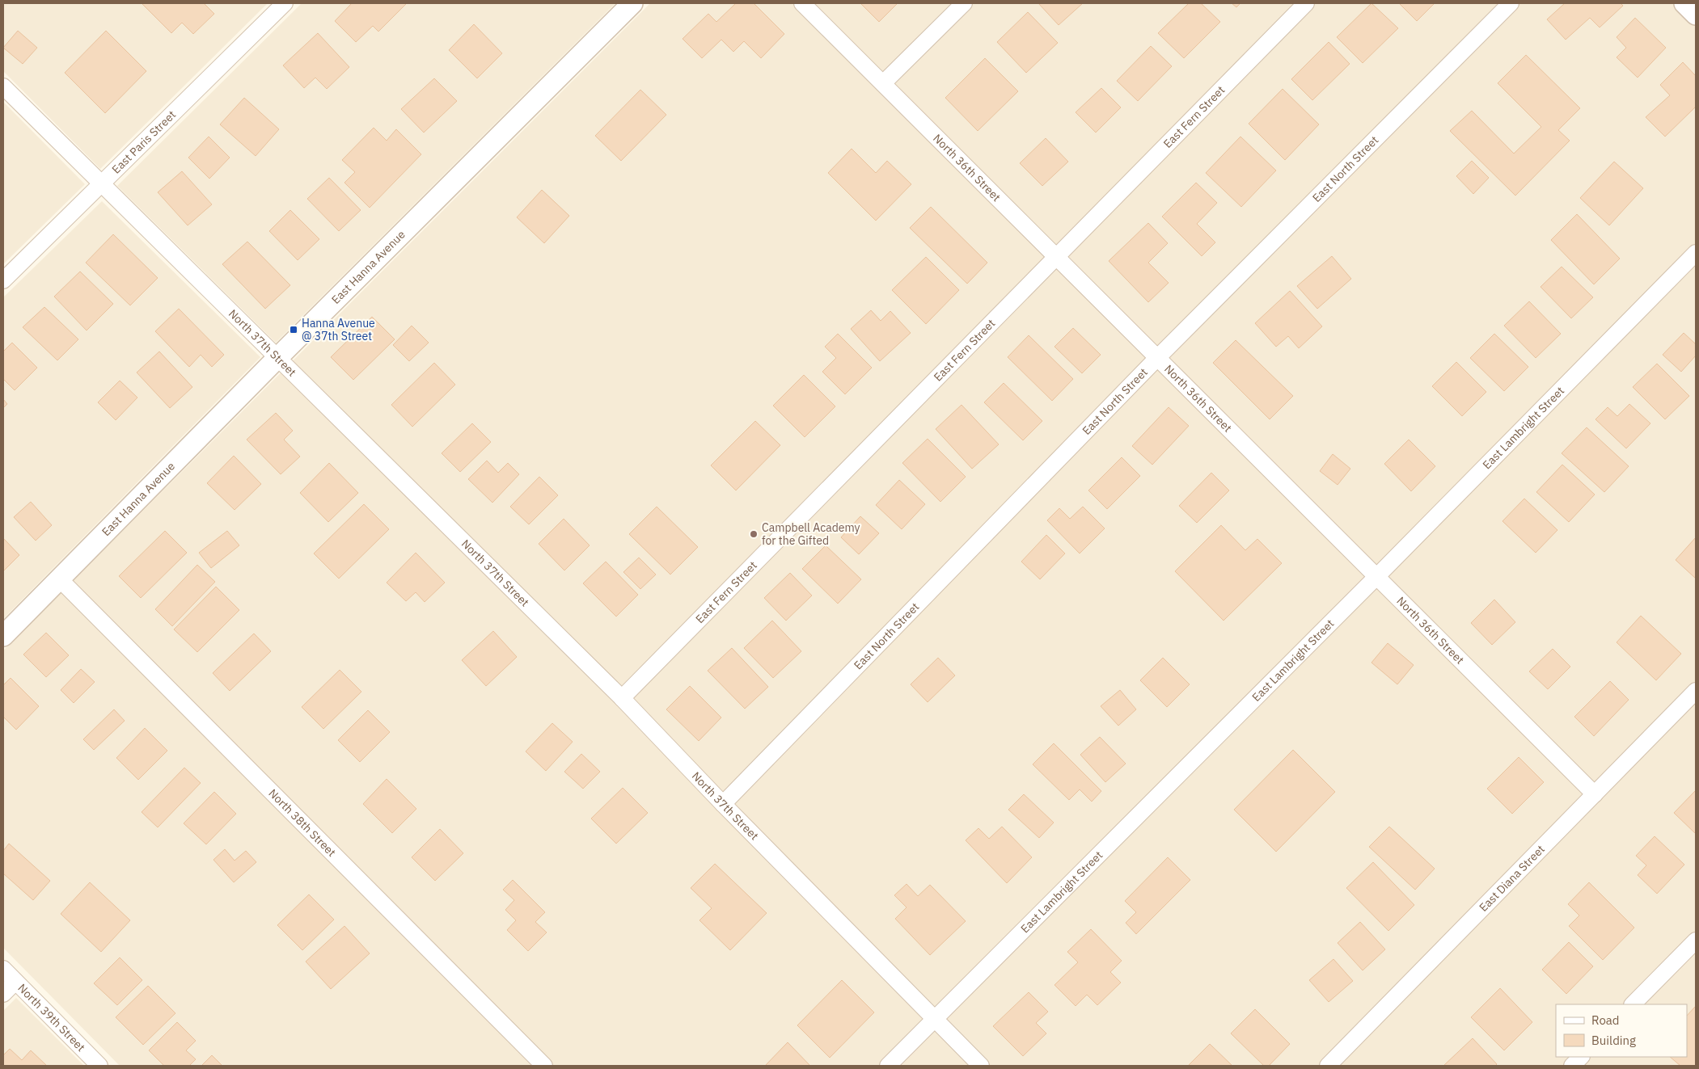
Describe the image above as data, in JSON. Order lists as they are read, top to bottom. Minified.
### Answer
{"streets":{"street":["East Fern Street","East Paris Street","North 36th Street","East North Street","East Hanna Avenue","North 37th Street","East Lambright Street","North 38th Street","East Diana Street","North 39th Street"]},"crossings":[["East Fern Street","North 36th Street"],["East Fern Street","North 37th Street"],["East Paris Street","North 37th Street"],["North 36th Street","East North Street"],["North 36th Street","East Lambright Street"],["North 36th Street","East Diana Street"],["East North Street","North 37th Street"],["East Hanna Avenue","North 37th Street"],["East Hanna Avenue","North 38th Street"],["North 37th Street","East Lambright Street"]],"places":{"transit":["Hanna Avenue @ 37th Street"],"other":["Campbell Academy for the Gifted"]},"legend":["Road","Building"]}
